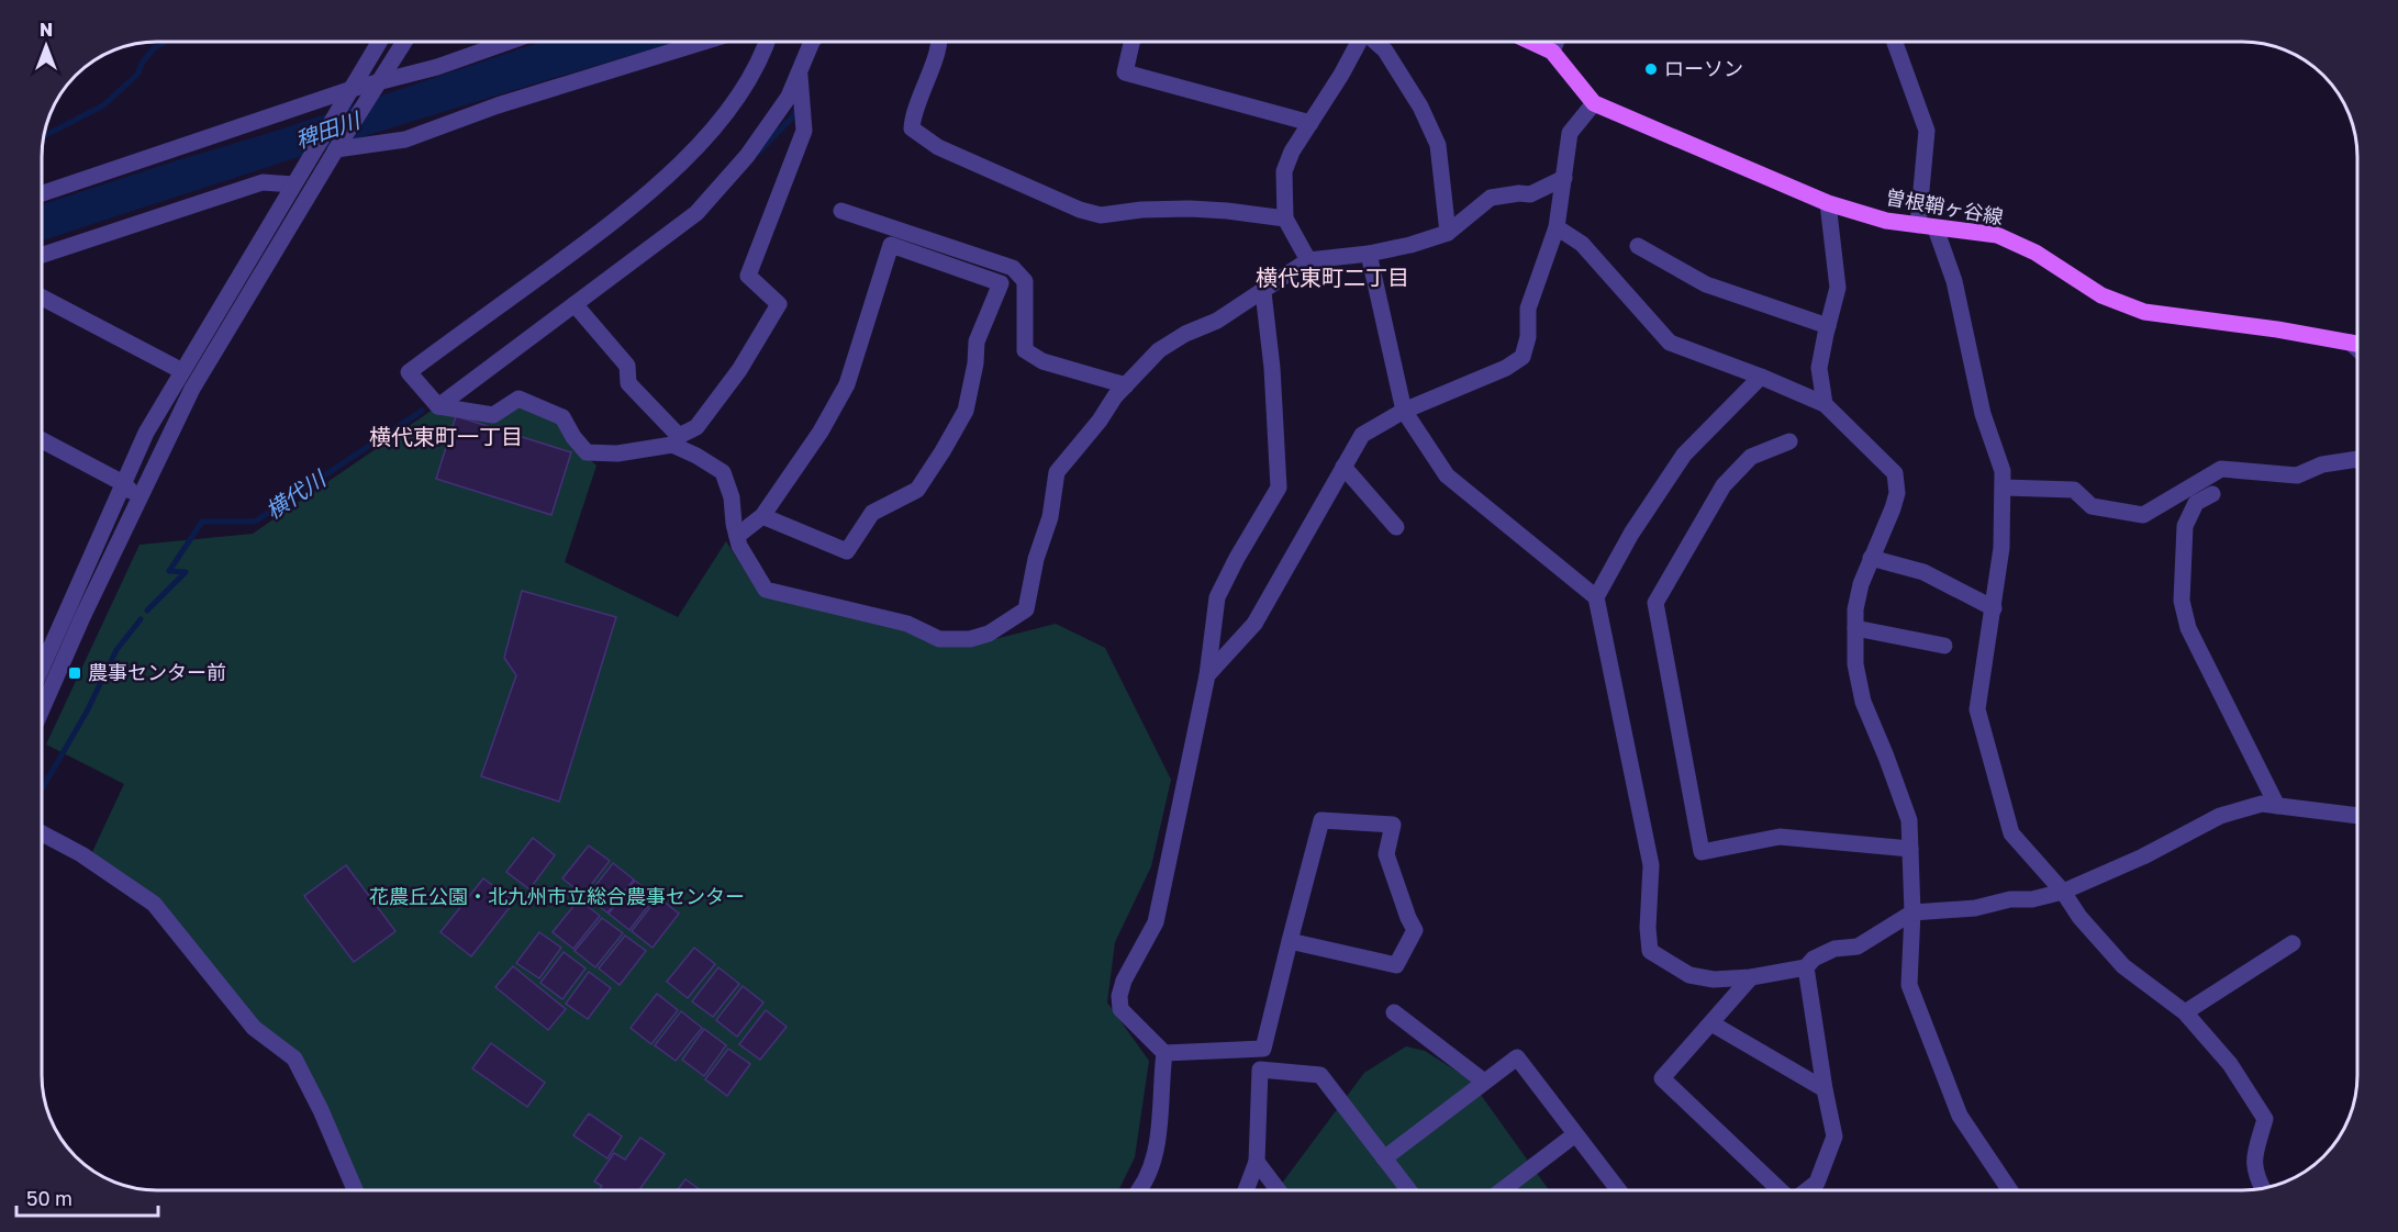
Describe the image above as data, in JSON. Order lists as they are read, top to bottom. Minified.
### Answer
{"streets":{"main road":["曽根鞘ヶ谷線"]},"districts":["横代東町二丁目","横代東町一丁目"],"water":["稗田川","横代川"],"parks":["花農丘公園・北九州市立総合農事センター"],"places":{"other":["ローソン"],"transit":["農事センター前"]},"scale_bar":"50 m","north":"top"}
